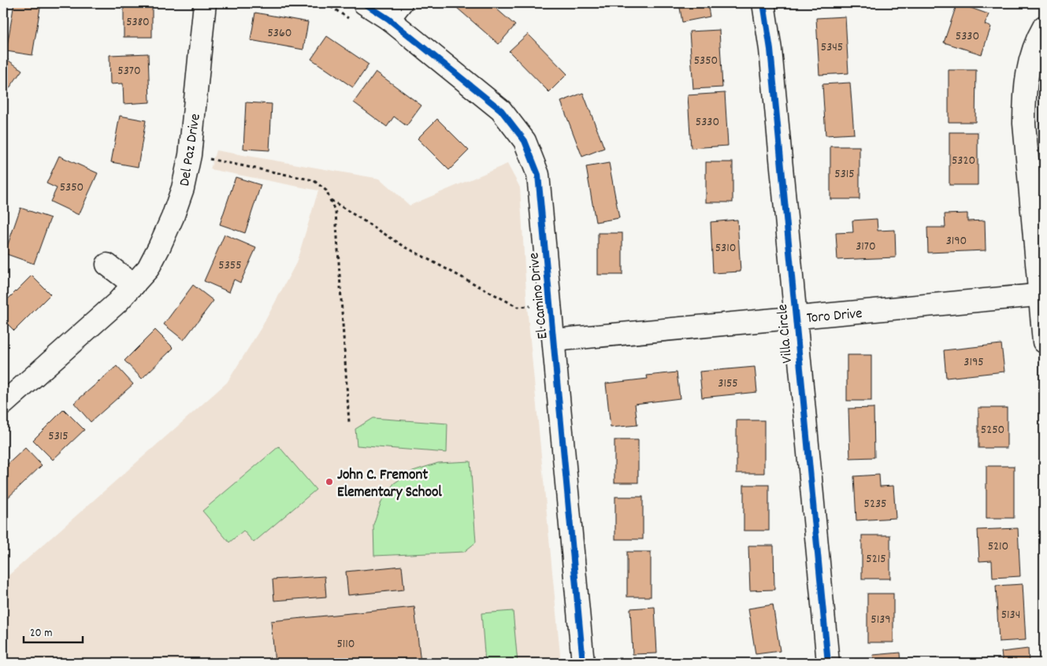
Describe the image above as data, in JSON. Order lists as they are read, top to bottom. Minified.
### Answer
{"streets":{"street":["Del Paz Drive","El Camino Drive","Toro Drive","Villa Circle"]},"crossings":[["El Camino Drive","Toro Drive"],["Toro Drive","Villa Circle"]],"places":["John C. Fremont Elementary School"],"house_numbers":["5380","5360","5330","5345","5350","5370","5330","5320","5315","5350","3190","3170","5310","5355","3195","3155","5250","5315","5235","5210","5215","5134","5139","5110"],"scale_bar":"20 m"}
